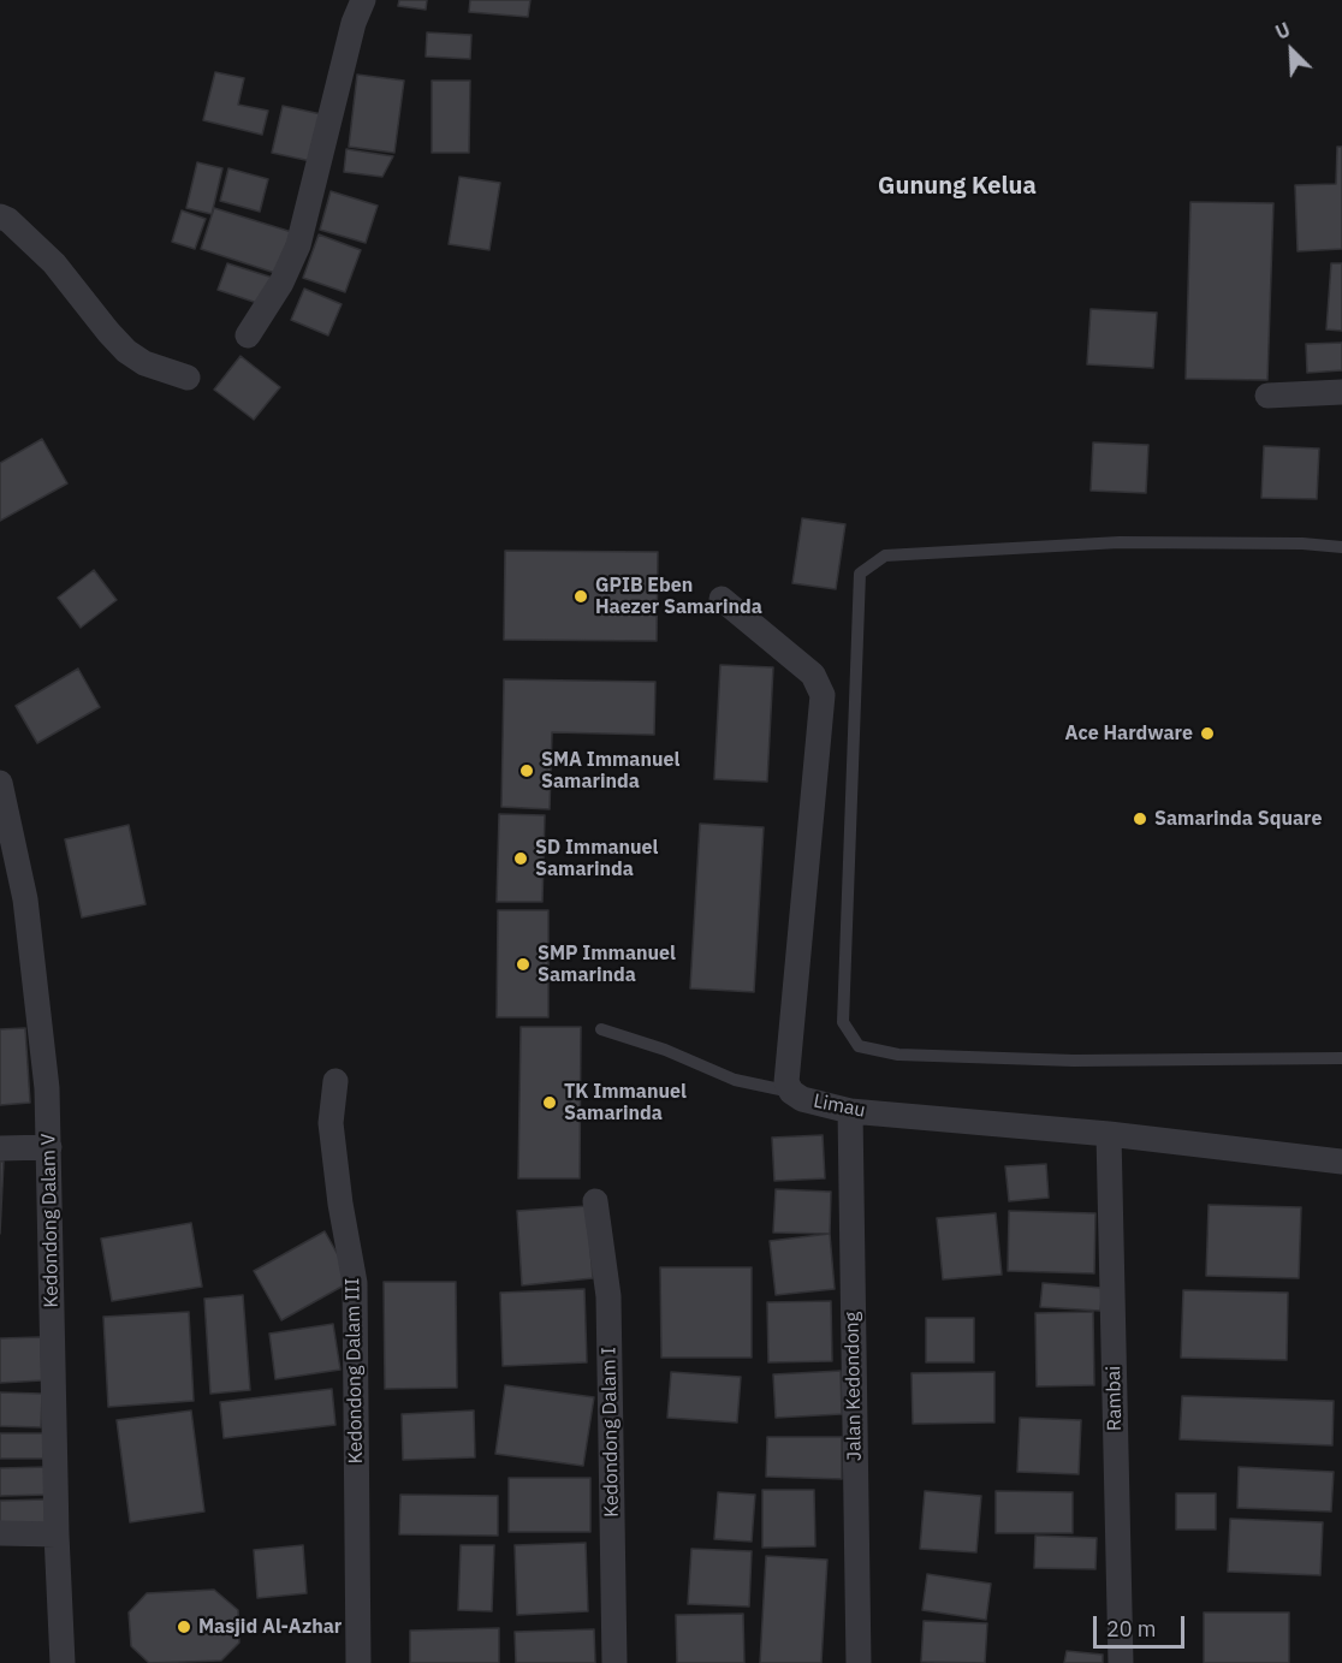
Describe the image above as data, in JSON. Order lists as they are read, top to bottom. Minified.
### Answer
{"streets":{"street":["Limau","Kedondong Dalam V","Kedondong Dalam III","Jalan Kedondong","Rambai","Kedondong Dalam I"]},"crossings":[["Limau","Jalan Kedondong"],["Limau","Rambai"]],"districts":["Gunung Kelua"],"places":["GPIB Eben Haezer Samarinda","Ace Hardware","SMA Immanuel Samarinda","Samarinda Square","SD Immanuel Samarinda","SMP Immanuel Samarinda","TK Immanuel Samarinda","Masjid Al-Azhar"],"scale_bar":"20 m","north":"top left"}
